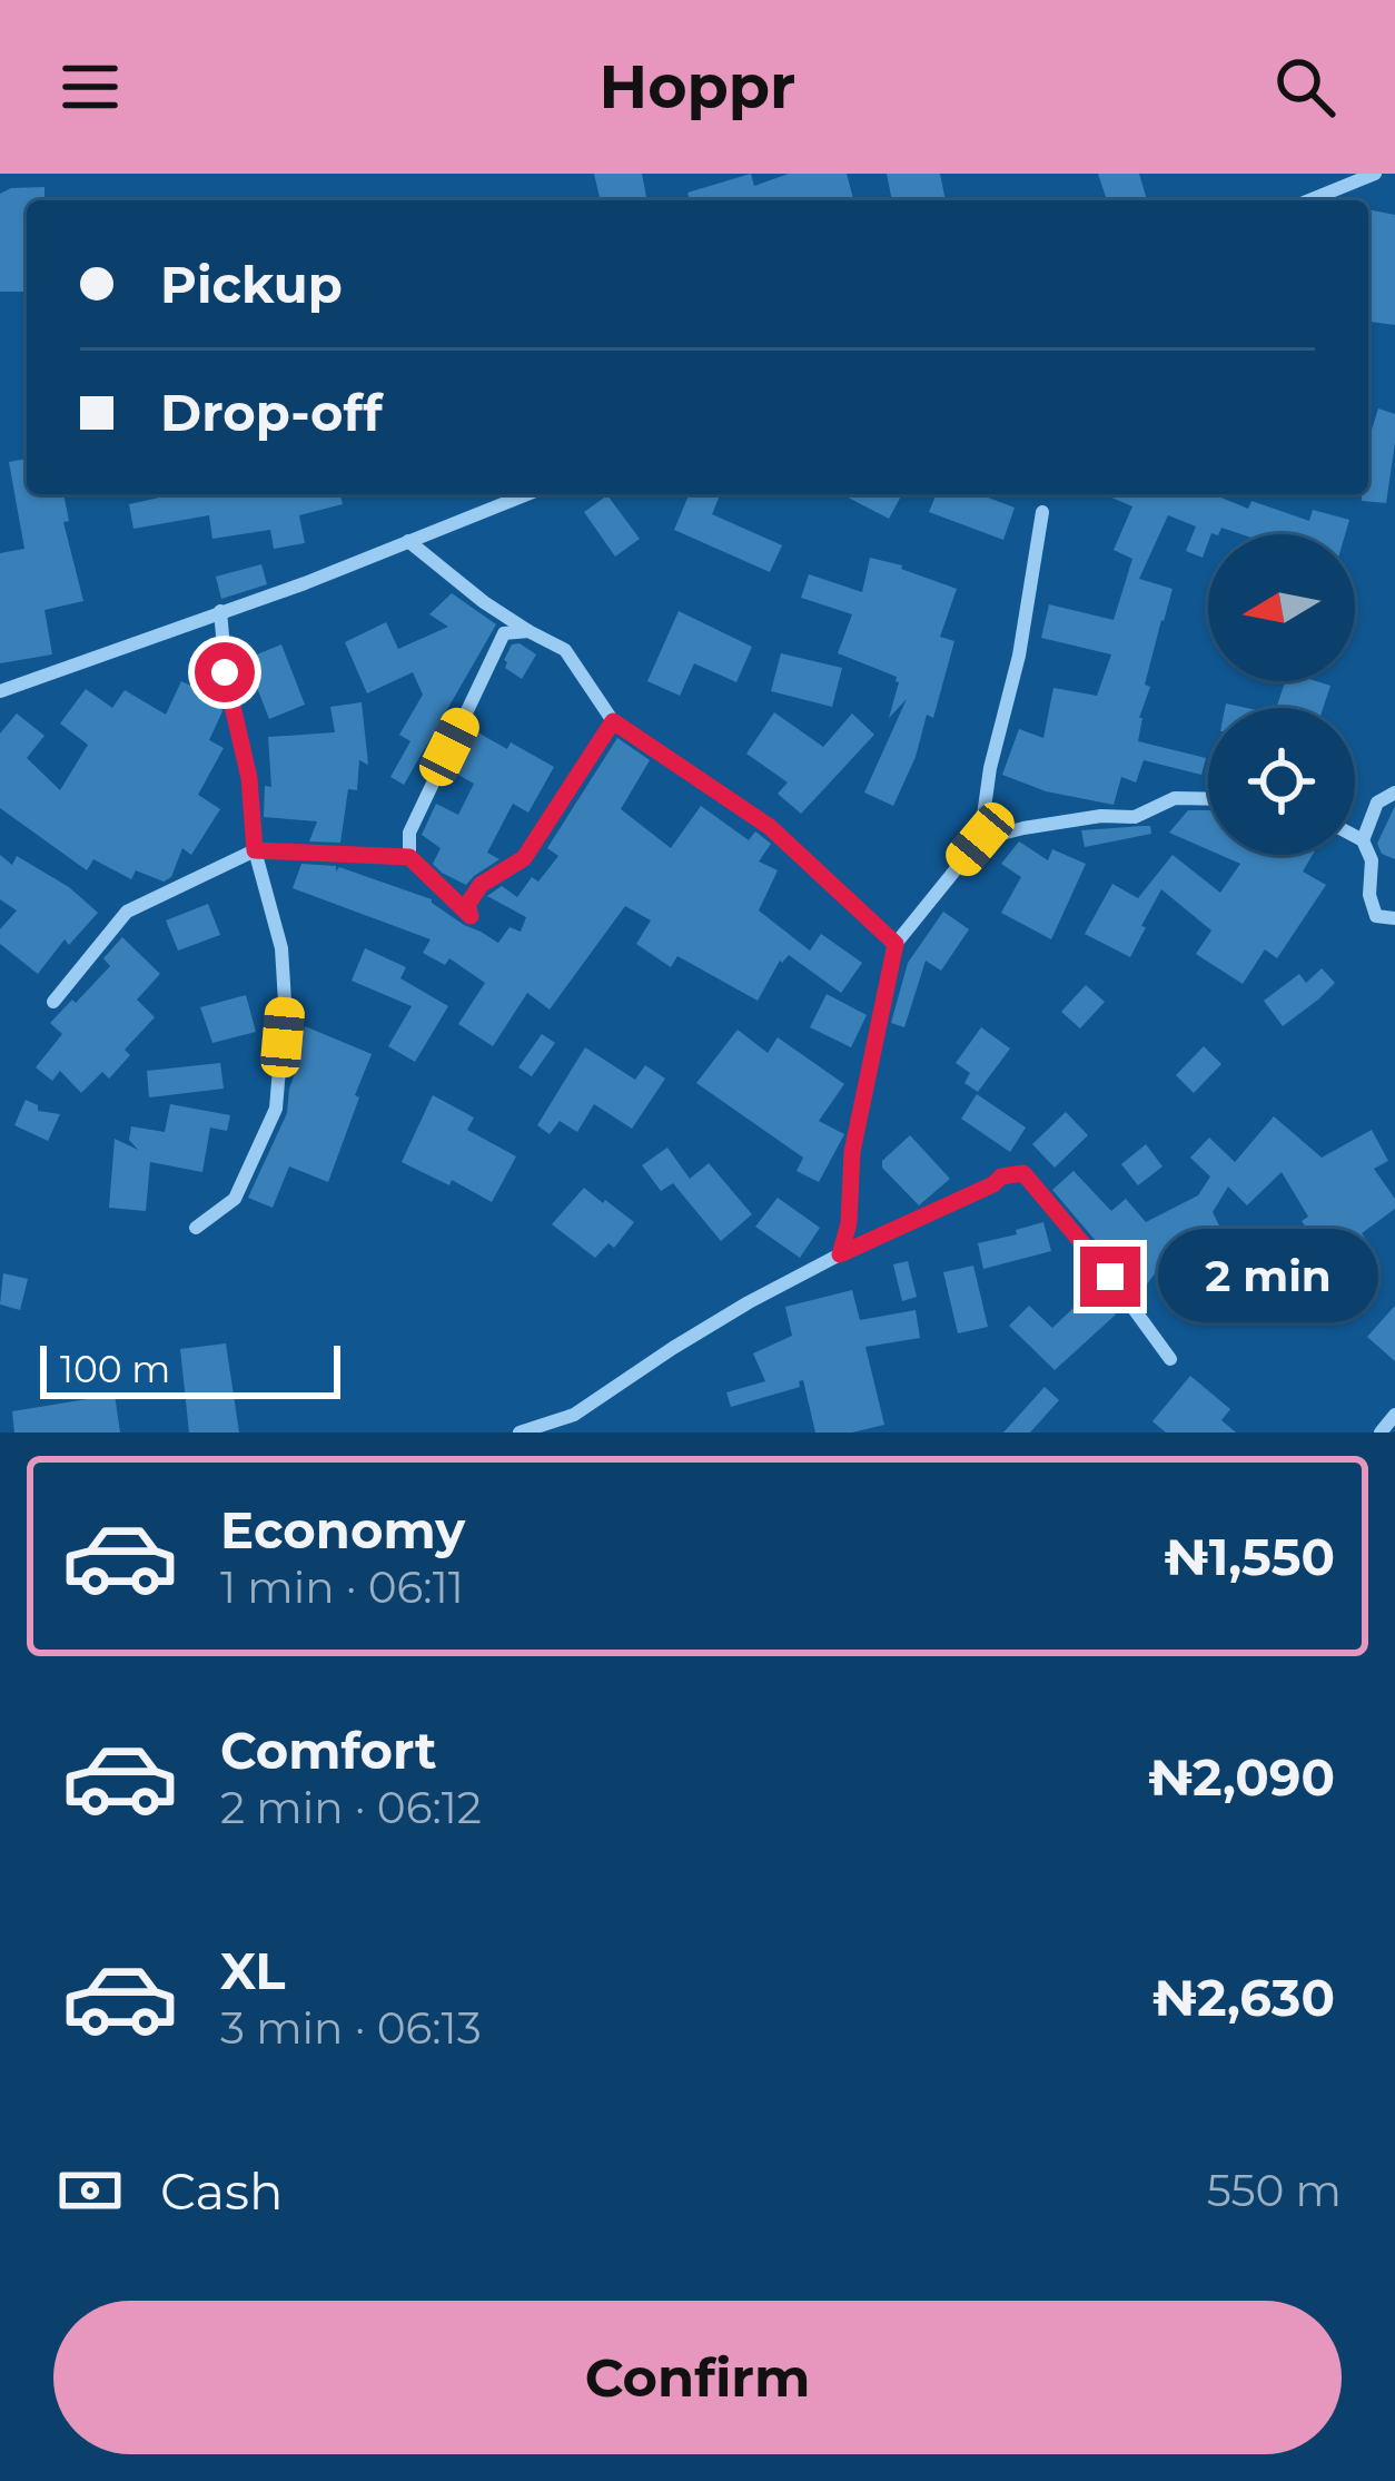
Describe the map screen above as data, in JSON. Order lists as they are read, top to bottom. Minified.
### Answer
{"scale_bar":"100 m","north":"left","page":{"header":"Hoppr","banner":["Pickup","Drop-off"],"bubble":"2 min","scale":"100 m","list":[{"name":"Economy","note":"1 min · 06:11","value":"₦1,550"},{"name":"Comfort","note":"2 min · 06:12","value":"₦2,090"},{"name":"XL","note":"3 min · 06:13","value":"₦2,630"}],"pay":["Cash","550 m"],"buttons":"Confirm"}}
